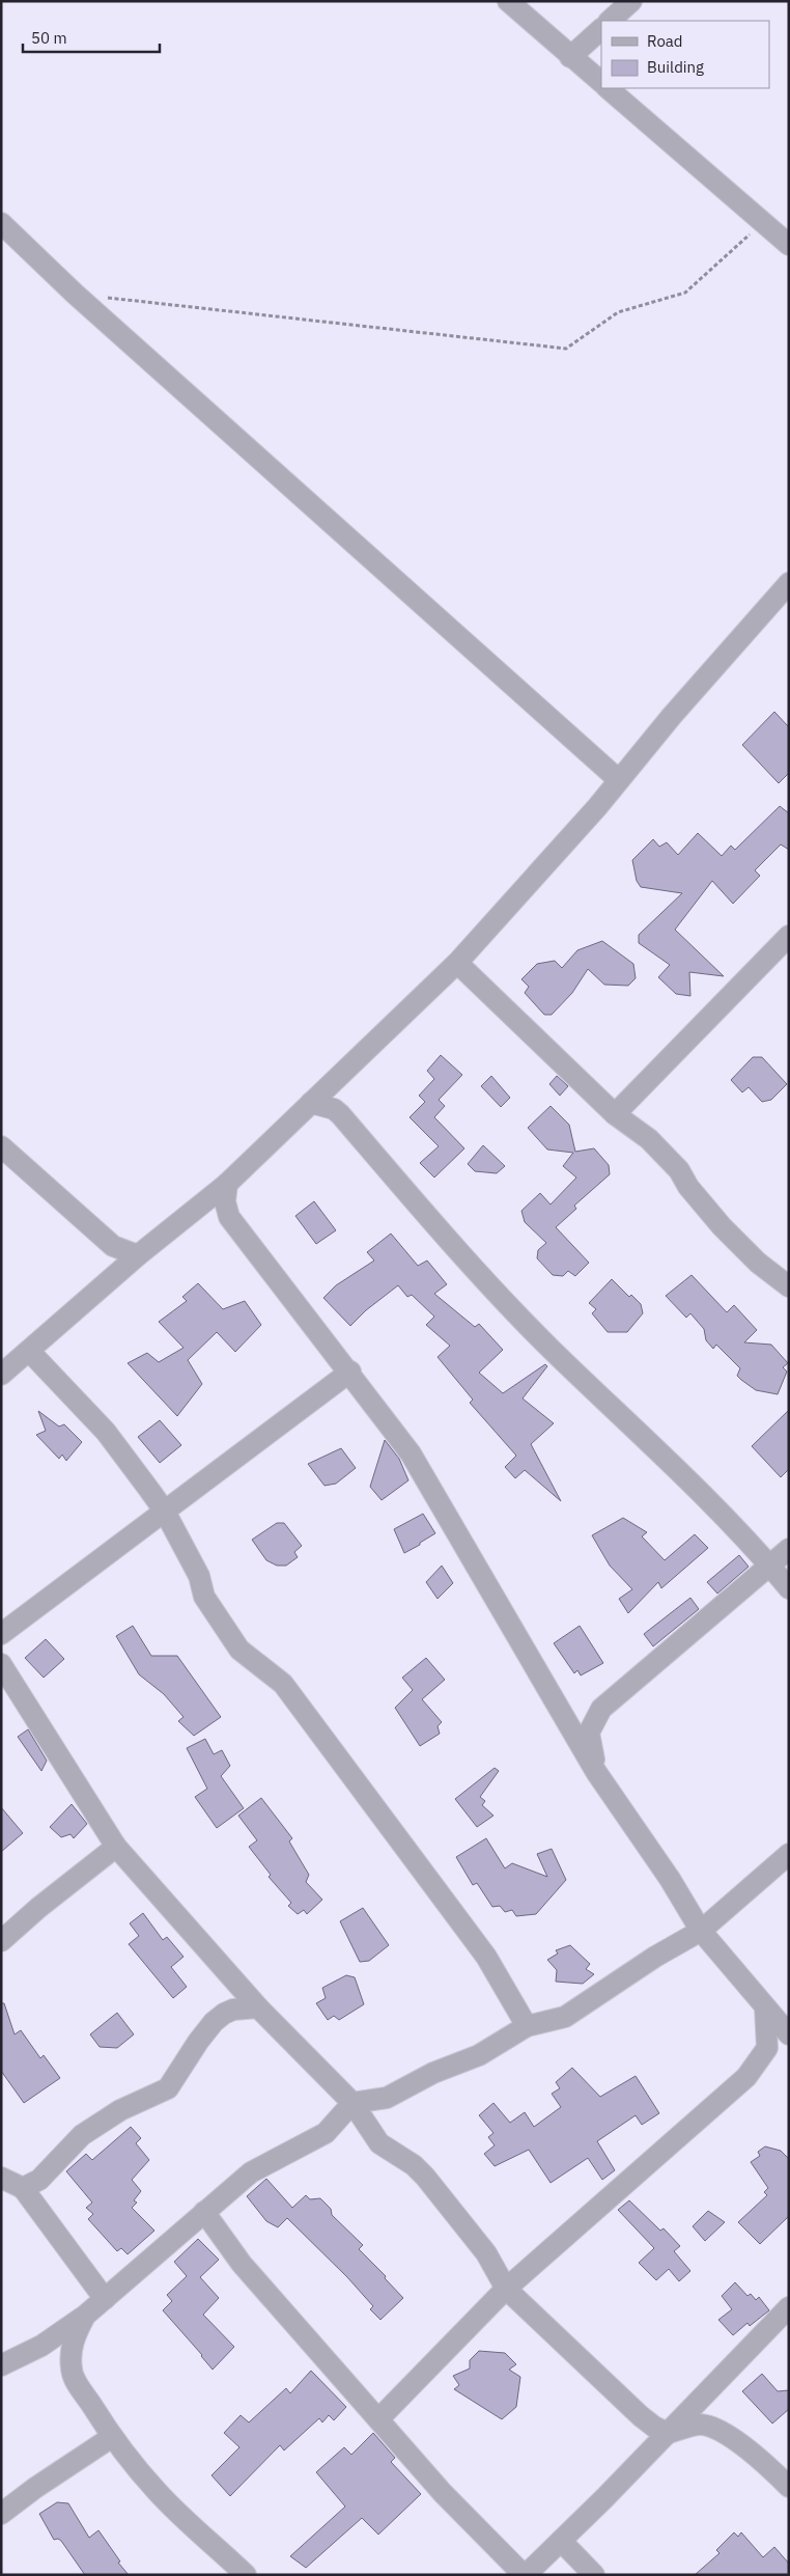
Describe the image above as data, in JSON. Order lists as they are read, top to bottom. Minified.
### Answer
{"legend":["Road","Building"],"scale_bar":"50 m"}
